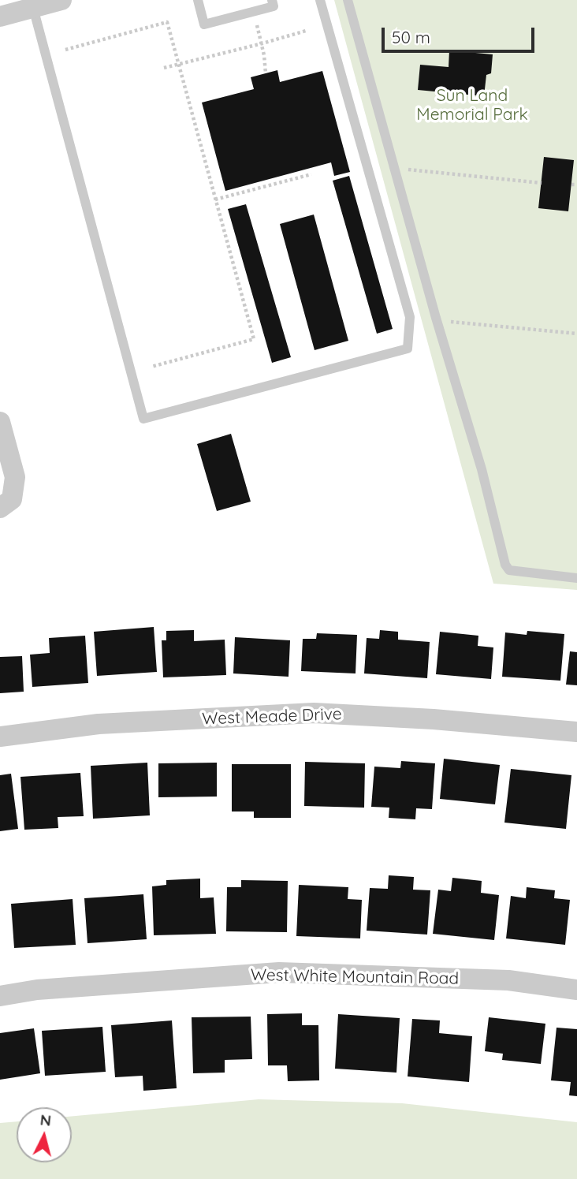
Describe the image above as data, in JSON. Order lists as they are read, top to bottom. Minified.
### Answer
{"streets":{"street":["West Meade Drive","West White Mountain Road"]},"parks":["Sun Land Memorial Park"],"scale_bar":"50 m","north":"top"}
